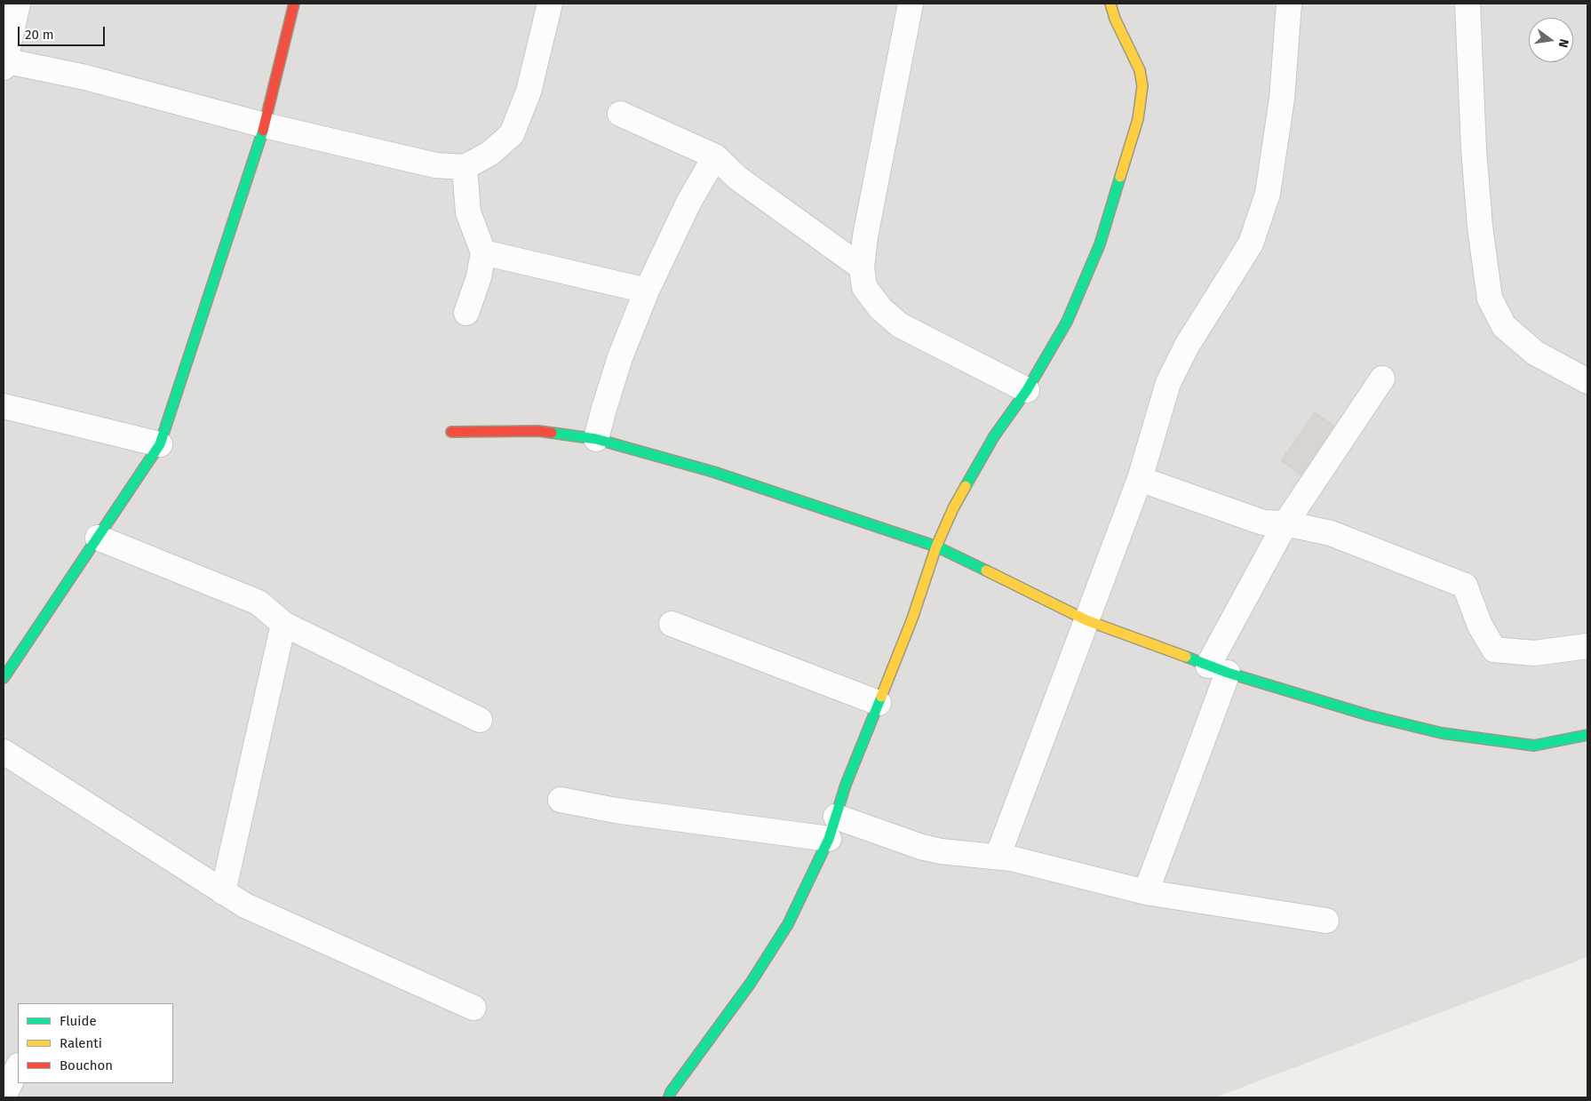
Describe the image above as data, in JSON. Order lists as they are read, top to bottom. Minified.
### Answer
{"legend":["Fluide","Ralenti","Bouchon"],"scale_bar":"20 m","north":"right"}
